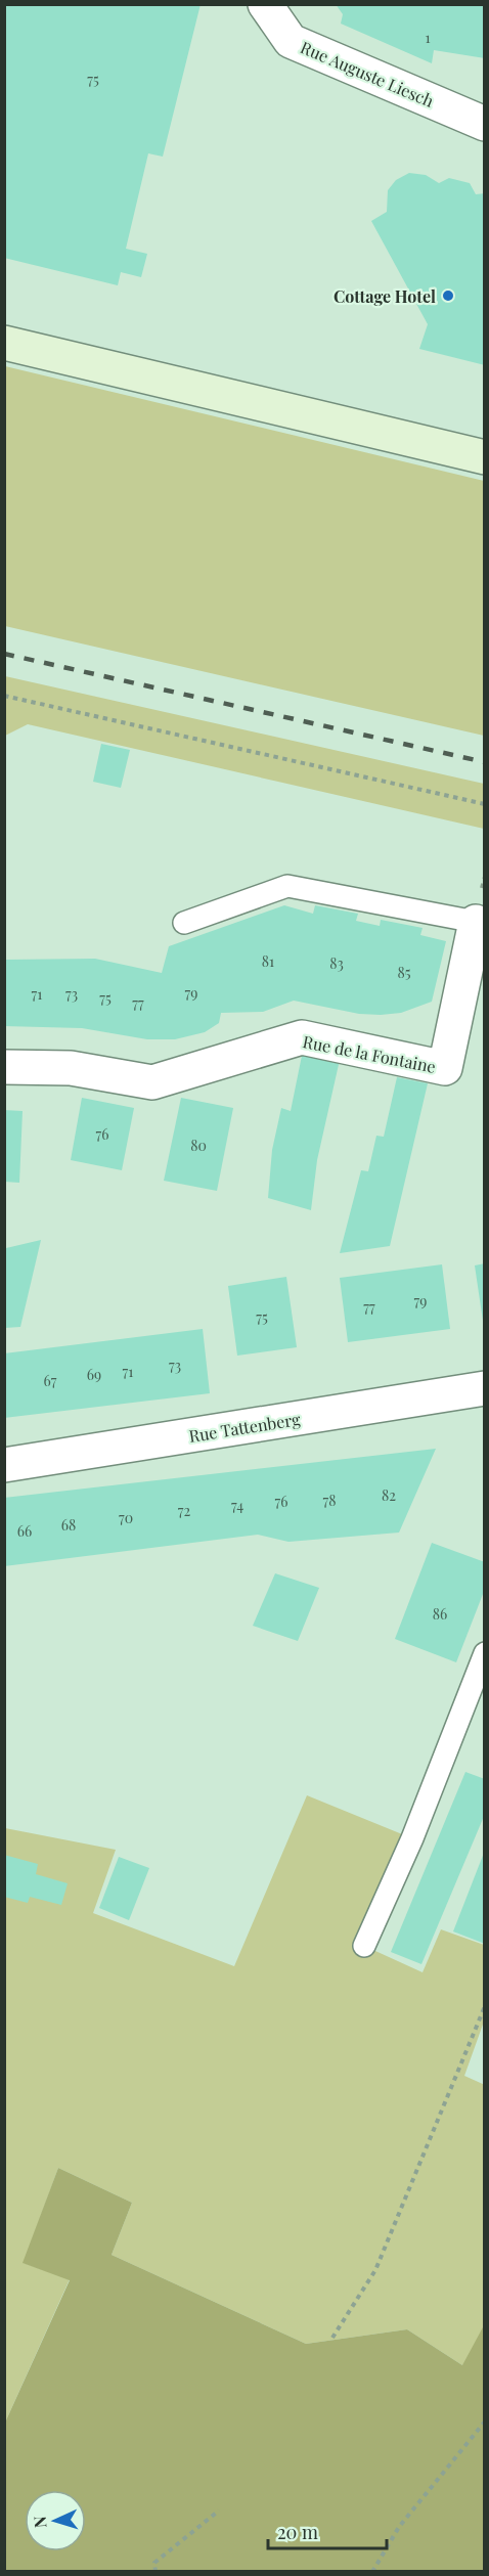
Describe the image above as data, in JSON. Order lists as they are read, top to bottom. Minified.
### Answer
{"streets":{"street":["Rue Auguste Liesch","Rue de la Fontaine","Rue Tattenberg"]},"places":["Cottage Hotel"],"house_numbers":["1","75","81","83","85","79","71","73","75","77","76","80","79","77","75","73","71","69","67","82","78","76","74","72","70","68","66","86"],"scale_bar":"20 m","north":"left"}
